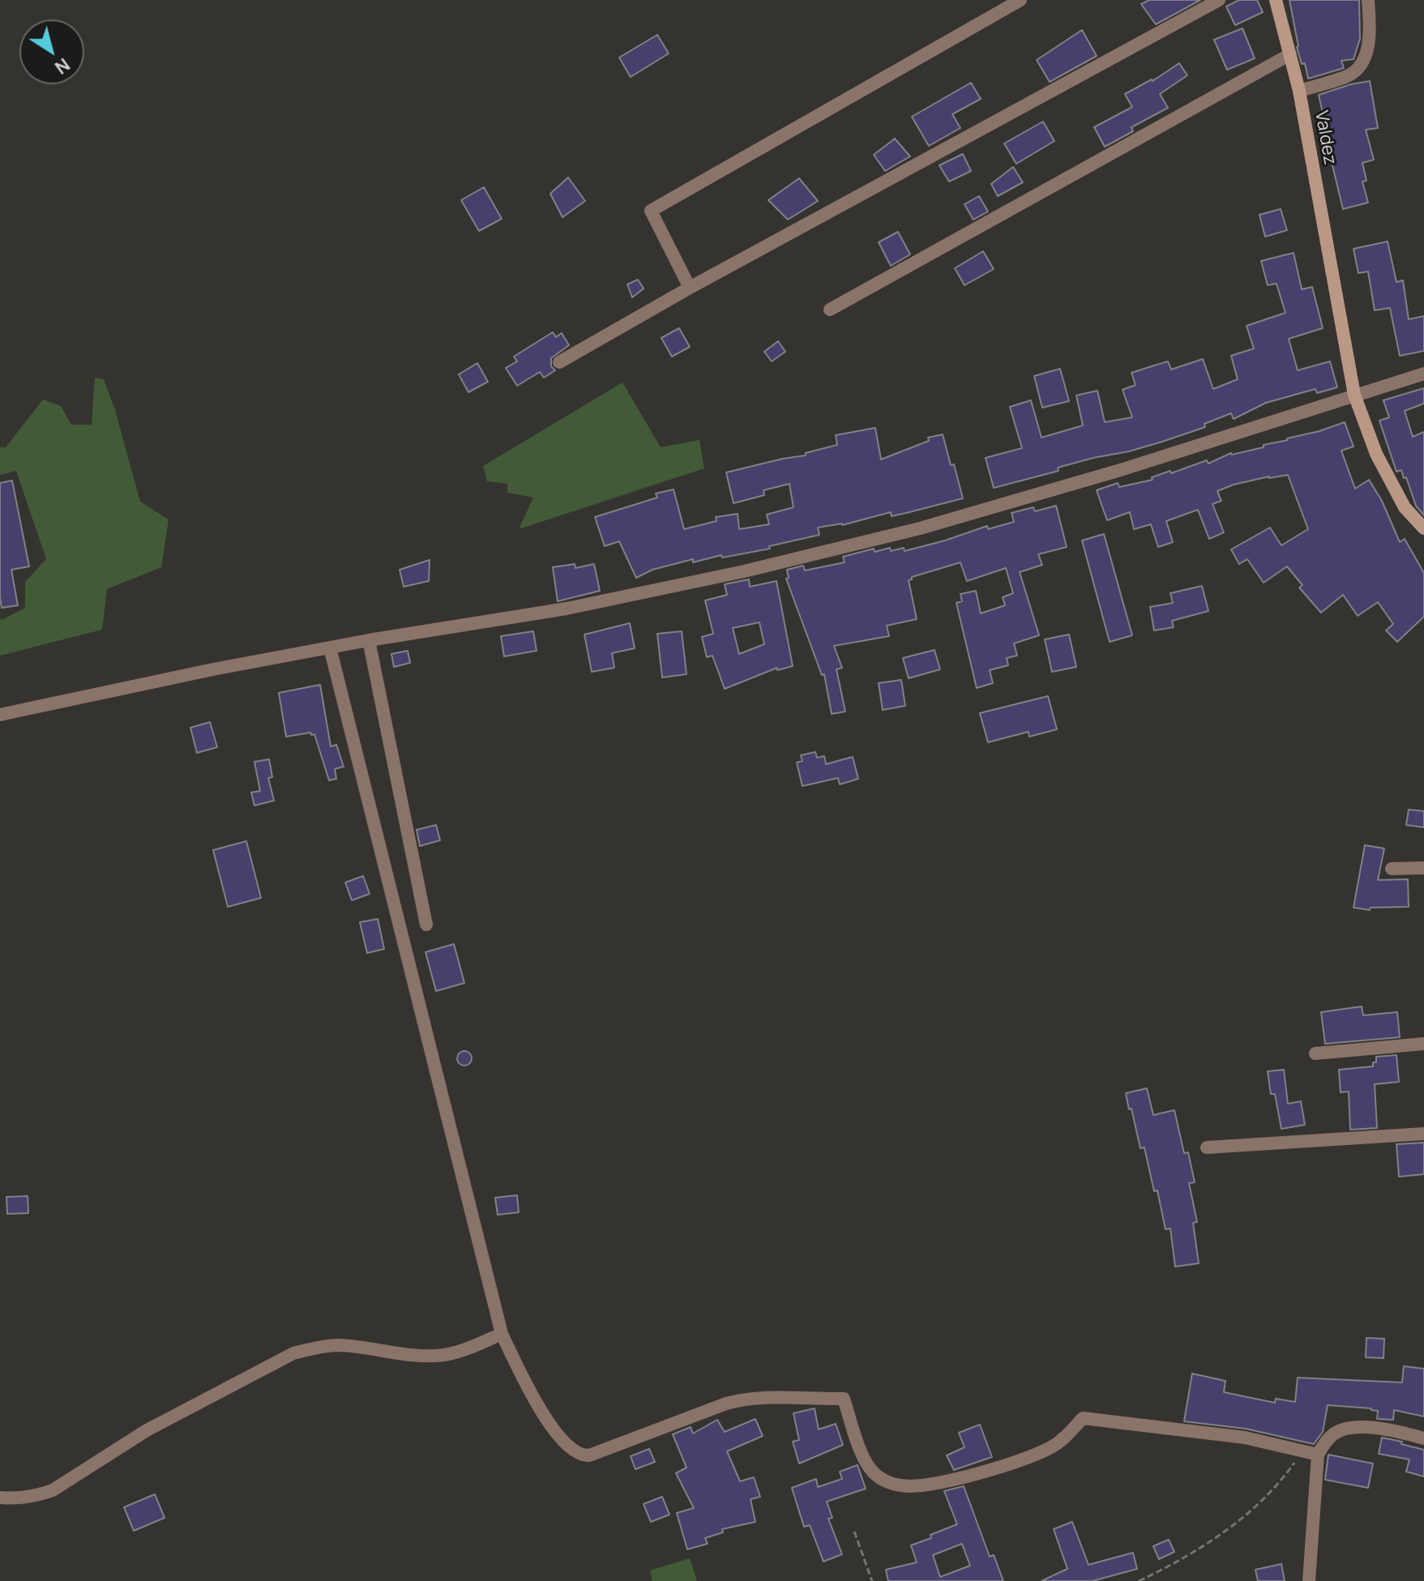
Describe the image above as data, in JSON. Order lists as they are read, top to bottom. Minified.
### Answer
{"streets":{"street":["Valdez"]},"north":"bottom right"}
